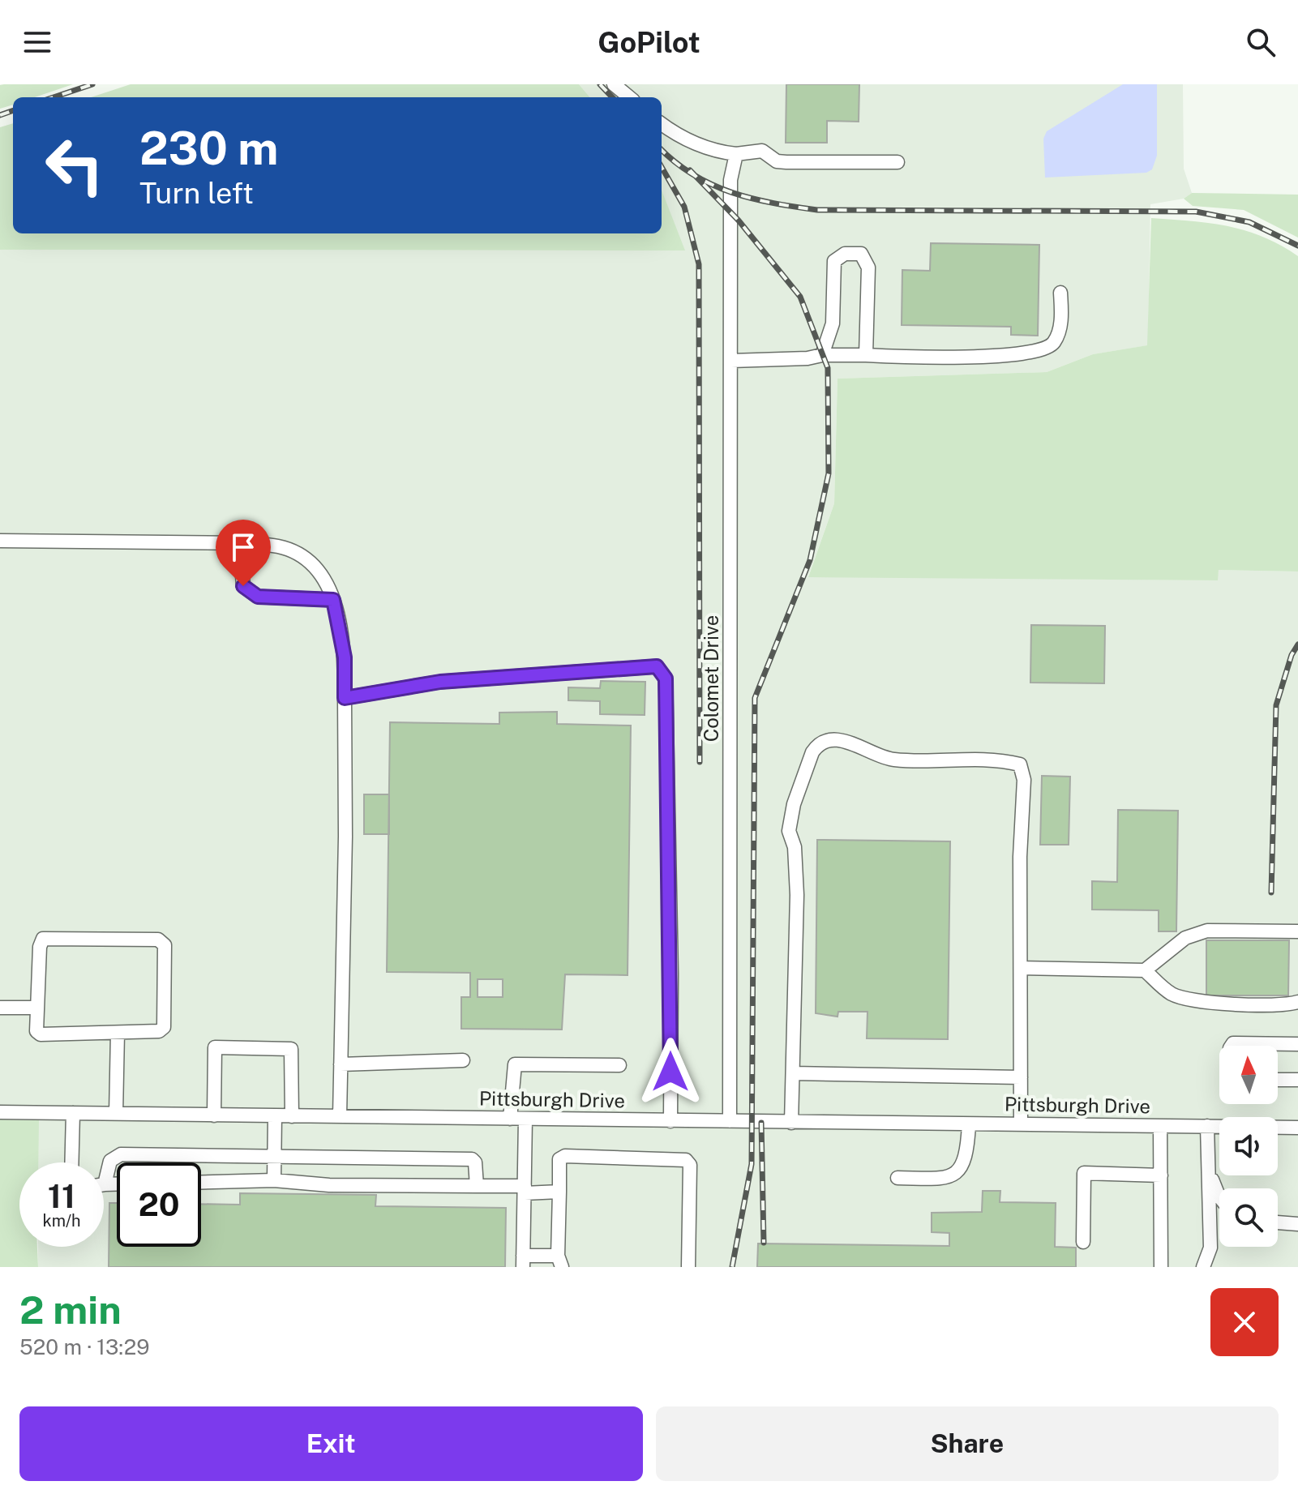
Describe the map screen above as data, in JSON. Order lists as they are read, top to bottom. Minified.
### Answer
{"streets":{"street":["Colomet Drive","Pittsburgh Drive"]},"crossings":[["Colomet Drive","Pittsburgh Drive"]],"north":"top","page":{"header":"GoPilot","turn":["230 m","Turn left"],"speed":"11 km/h","limit":"20","heading":["2 min","520 m · 13:29"],"buttons":["Exit","Share"]}}
